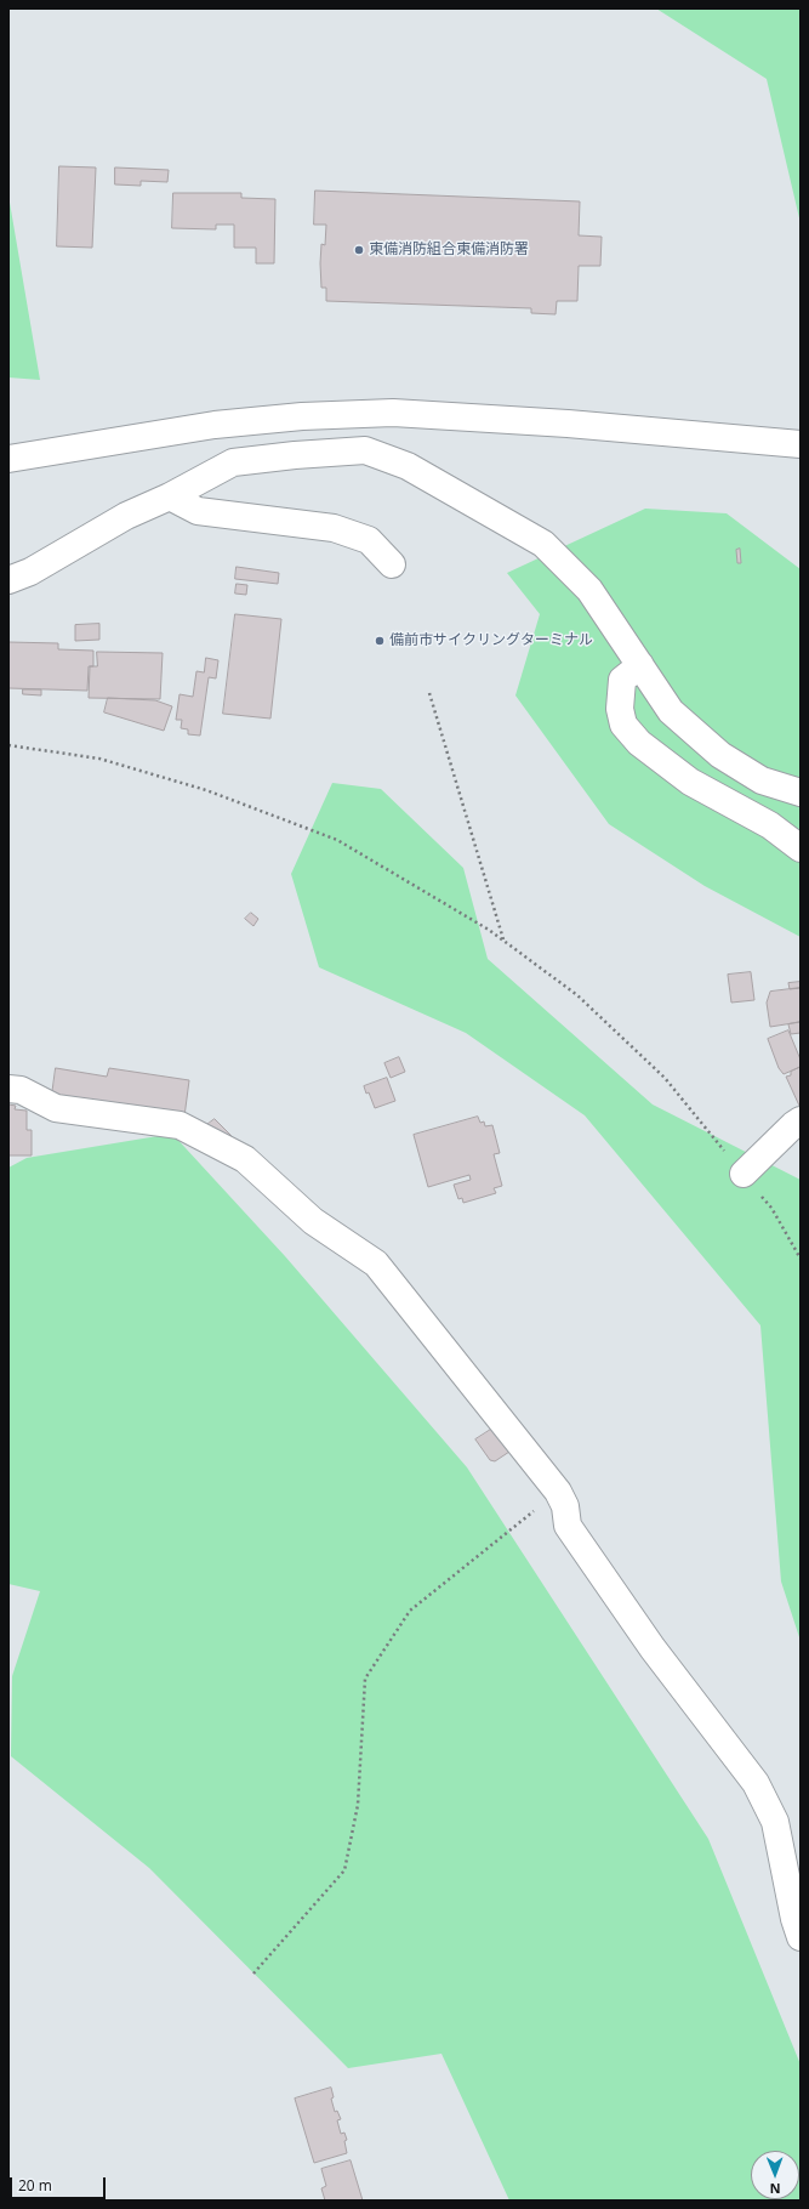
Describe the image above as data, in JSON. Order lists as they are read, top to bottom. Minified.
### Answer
{"places":["東備消防組合東備消防署","備前市サイクリングターミナル"],"scale_bar":"20 m","north":"bottom"}
